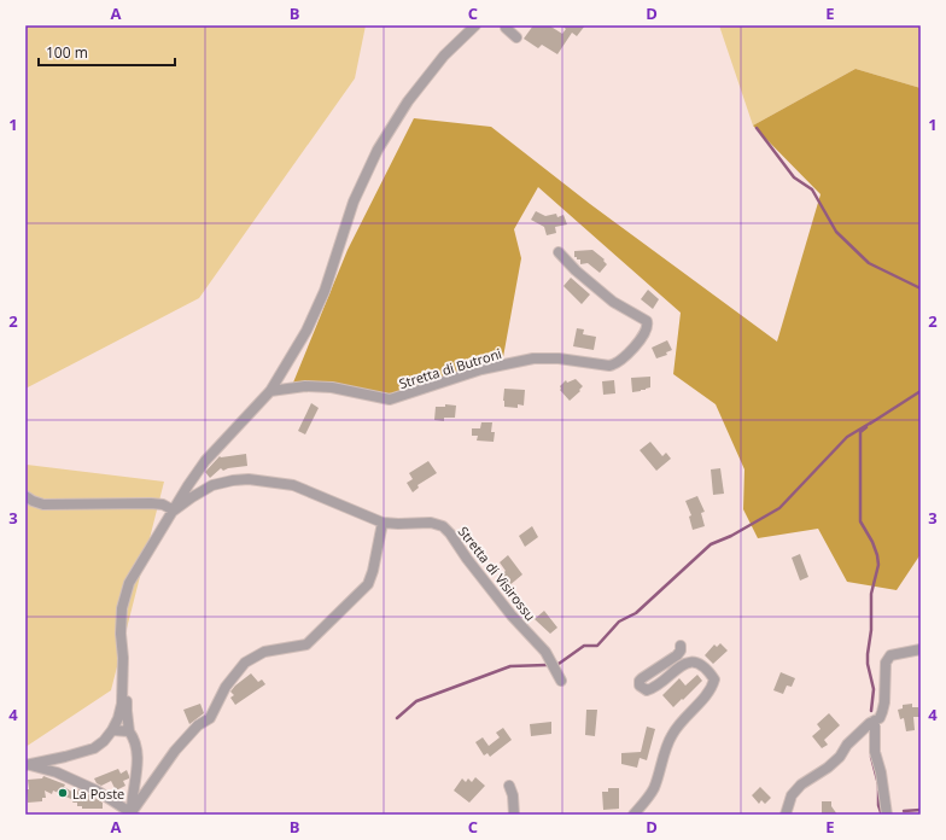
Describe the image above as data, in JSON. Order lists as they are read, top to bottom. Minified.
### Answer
{"streets":{"street":["Stretta di Butroni","Stretta di Visirossu"]},"places":["La Poste"],"scale_bar":"100 m","grid":{"columns":["A","B","C","D","E"],"rows":["1","2","3","4"]}}
